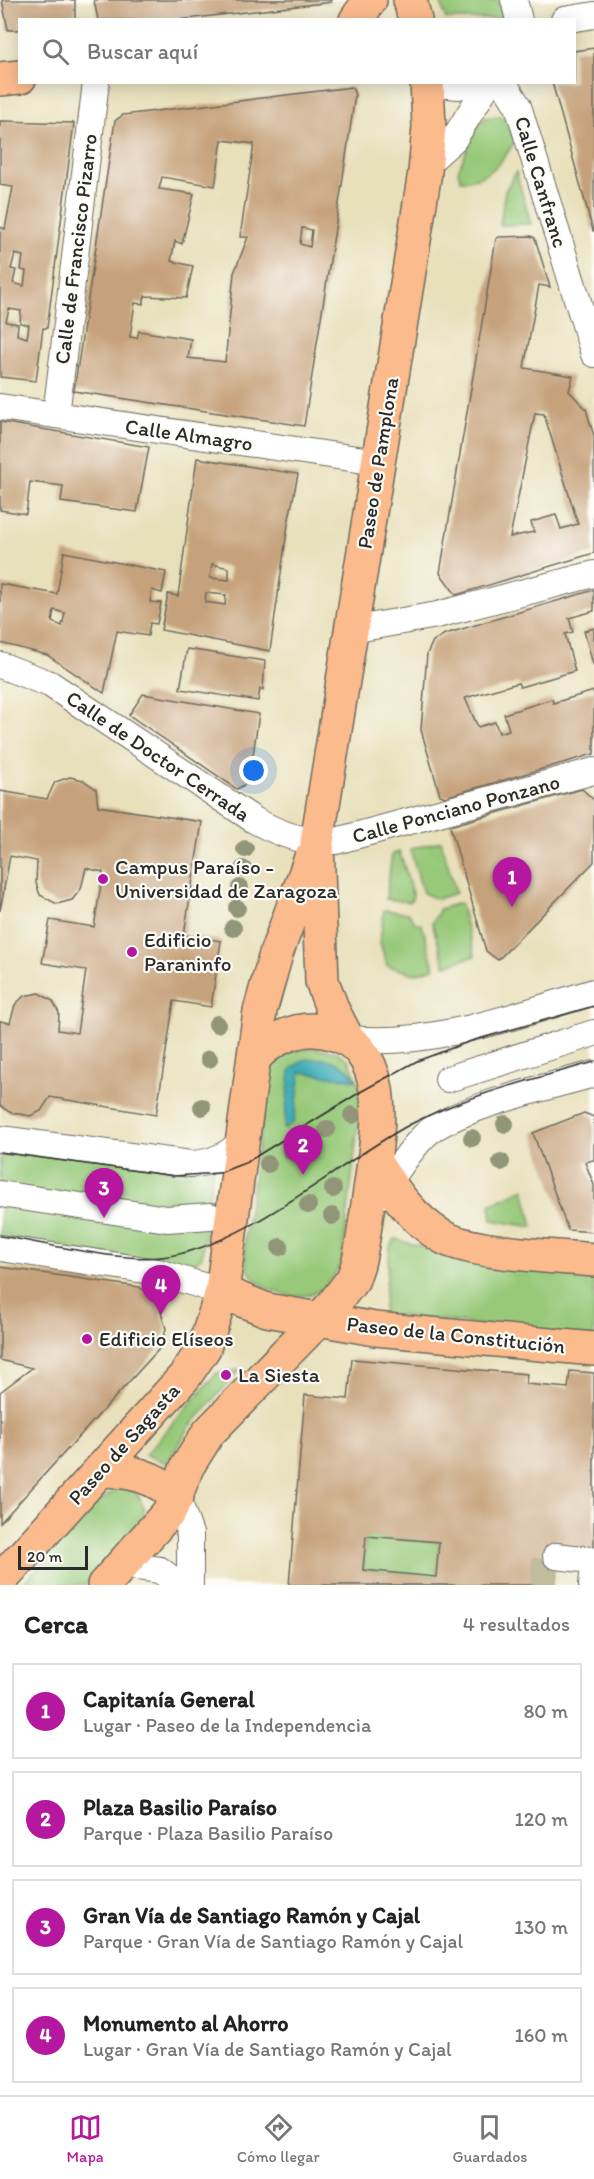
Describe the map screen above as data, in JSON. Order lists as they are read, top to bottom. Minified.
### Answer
{"streets":{"main road":["Paseo de Pamplona","Paseo de la Constitución","Paseo de Sagasta"],"street":["Calle Canfranc","Calle de Francisco Pizarro","Calle Almagro","Calle de Doctor Cerrada","Calle Ponciano Ponzano"]},"crossings":[["Calle de Francisco Pizarro","Calle Almagro"],["Calle Almagro","Paseo de Pamplona"],["Paseo de Pamplona","Calle de Doctor Cerrada"],["Paseo de Pamplona","Calle Ponciano Ponzano"],["Paseo de Pamplona","Paseo de la Constitución"],["Paseo de Pamplona","Paseo de Sagasta"],["Calle de Doctor Cerrada","Calle Ponciano Ponzano"],["Paseo de la Constitución","Paseo de Sagasta"]],"places":["Campus Paraíso - Universidad de Zaragoza","Edificio Paraninfo","Edificio Elíseos","La Siesta"],"scale_bar":"20 m","page":{"search":"Buscar aquí","pins":["1","2","3","4"],"scale":"20 m","heading":["Cerca","4 resultados"],"list":[{"mark":"1","name":"Capitanía General","note":"Lugar · Paseo de la Independencia","value":"80 m"},{"mark":"2","name":"Plaza Basilio Paraíso","note":"Parque · Plaza Basilio Paraíso","value":"120 m"},{"mark":"3","name":"Gran Vía de Santiago Ramón y Cajal","note":"Parque · Gran Vía de Santiago Ramón y Cajal","value":"130 m"},{"mark":"4","name":"Monumento al Ahorro","note":"Lugar · Gran Vía de Santiago Ramón y Cajal","value":"160 m"}],"nav":["Mapa","Cómo llegar","Guardados"]}}
